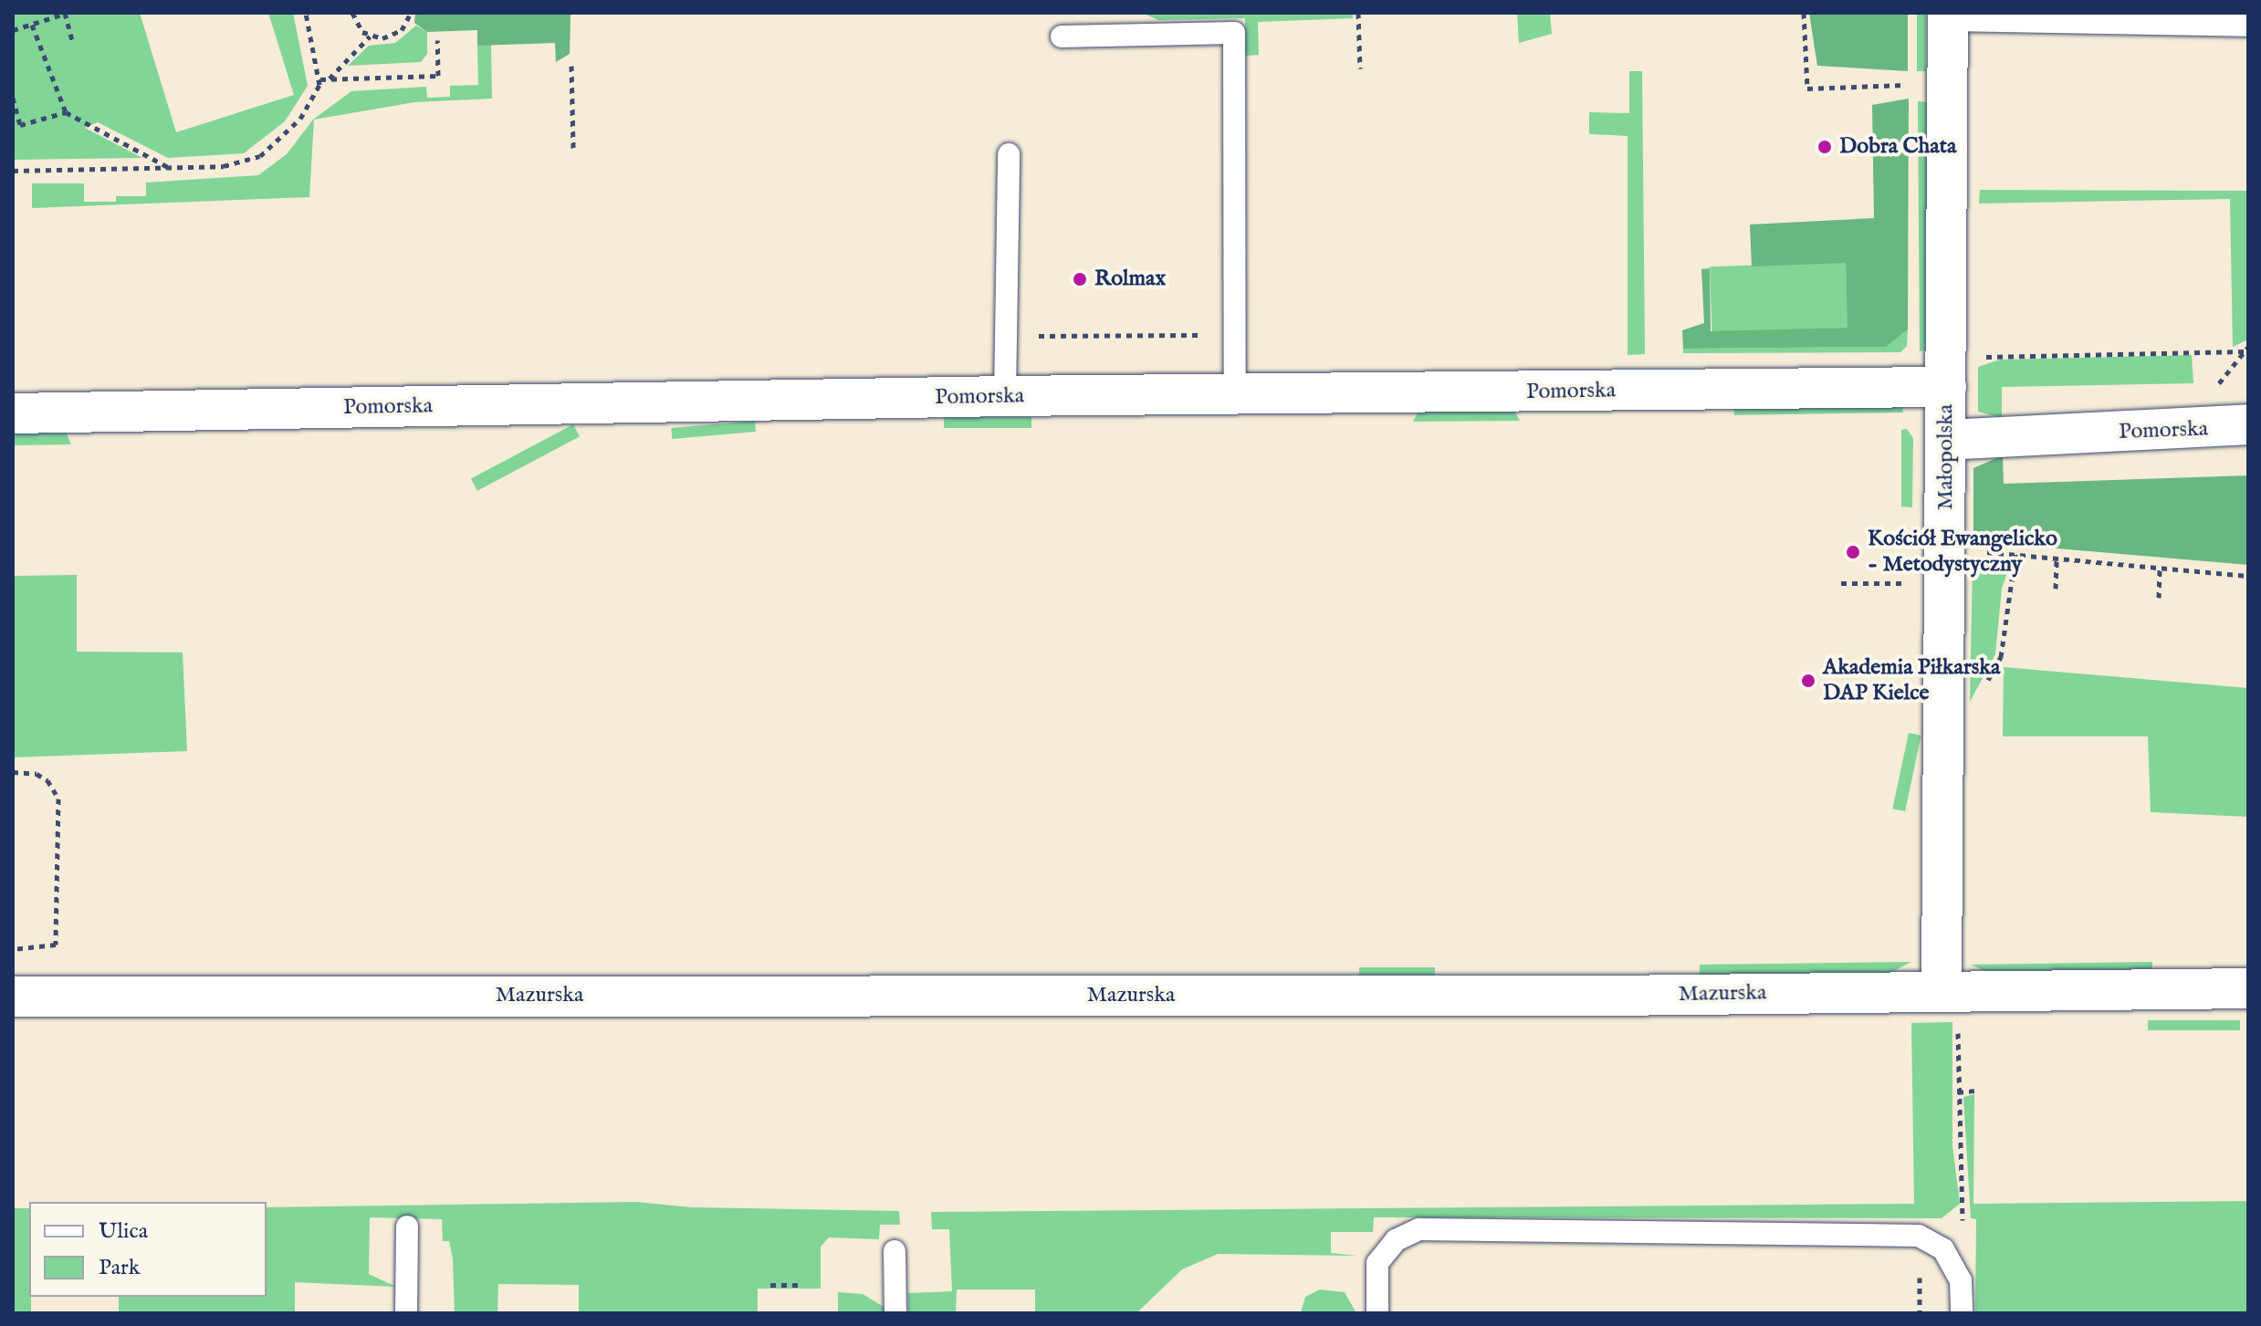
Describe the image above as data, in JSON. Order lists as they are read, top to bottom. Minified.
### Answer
{"streets":{"street":["Pomorska","Małopolska","Mazurska"]},"crossings":[["Pomorska","Małopolska"],["Małopolska","Mazurska"]],"places":["Dobra Chata","Rolmax","Kościół Ewangelicko - Metodystyczny","Akademia Piłkarska DAP Kielce"],"legend":["Ulica","Park"]}
